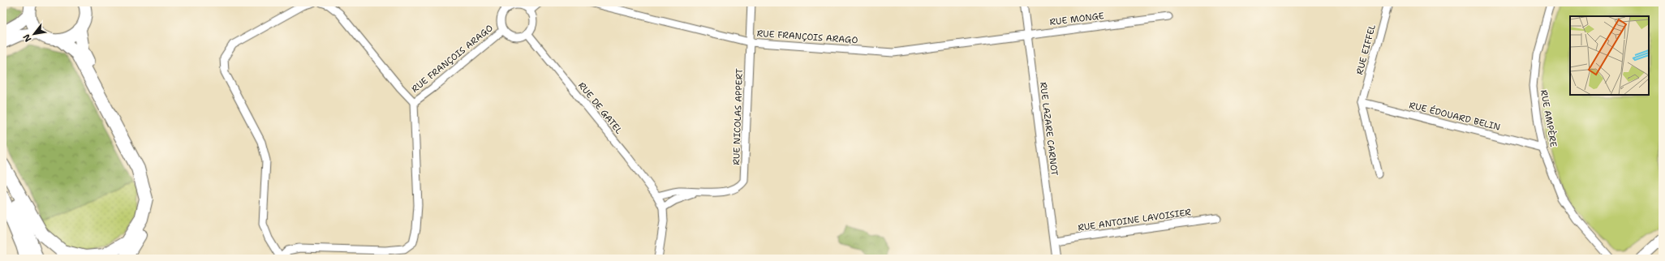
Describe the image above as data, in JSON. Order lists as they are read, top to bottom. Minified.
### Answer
{"streets":{"street":["RUE MONGE","RUE FRANÇOIS ARAGO","RUE EIFFEL","RUE DE GATEL","RUE ÉDOUARD BELIN","RUE NICOLAS APPERT","RUE AMPÈRE","RUE LAZARE CARNOT","RUE ANTOINE LAVOISIER"]},"crossings":[["RUE MONGE","RUE FRANÇOIS ARAGO"],["RUE MONGE","RUE LAZARE CARNOT"],["RUE FRANÇOIS ARAGO","RUE DE GATEL"],["RUE FRANÇOIS ARAGO","RUE NICOLAS APPERT"],["RUE FRANÇOIS ARAGO","RUE LAZARE CARNOT"],["RUE EIFFEL","RUE ÉDOUARD BELIN"],["RUE DE GATEL","RUE NICOLAS APPERT"],["RUE ÉDOUARD BELIN","RUE AMPÈRE"],["RUE LAZARE CARNOT","RUE ANTOINE LAVOISIER"]],"north":"bottom left"}
